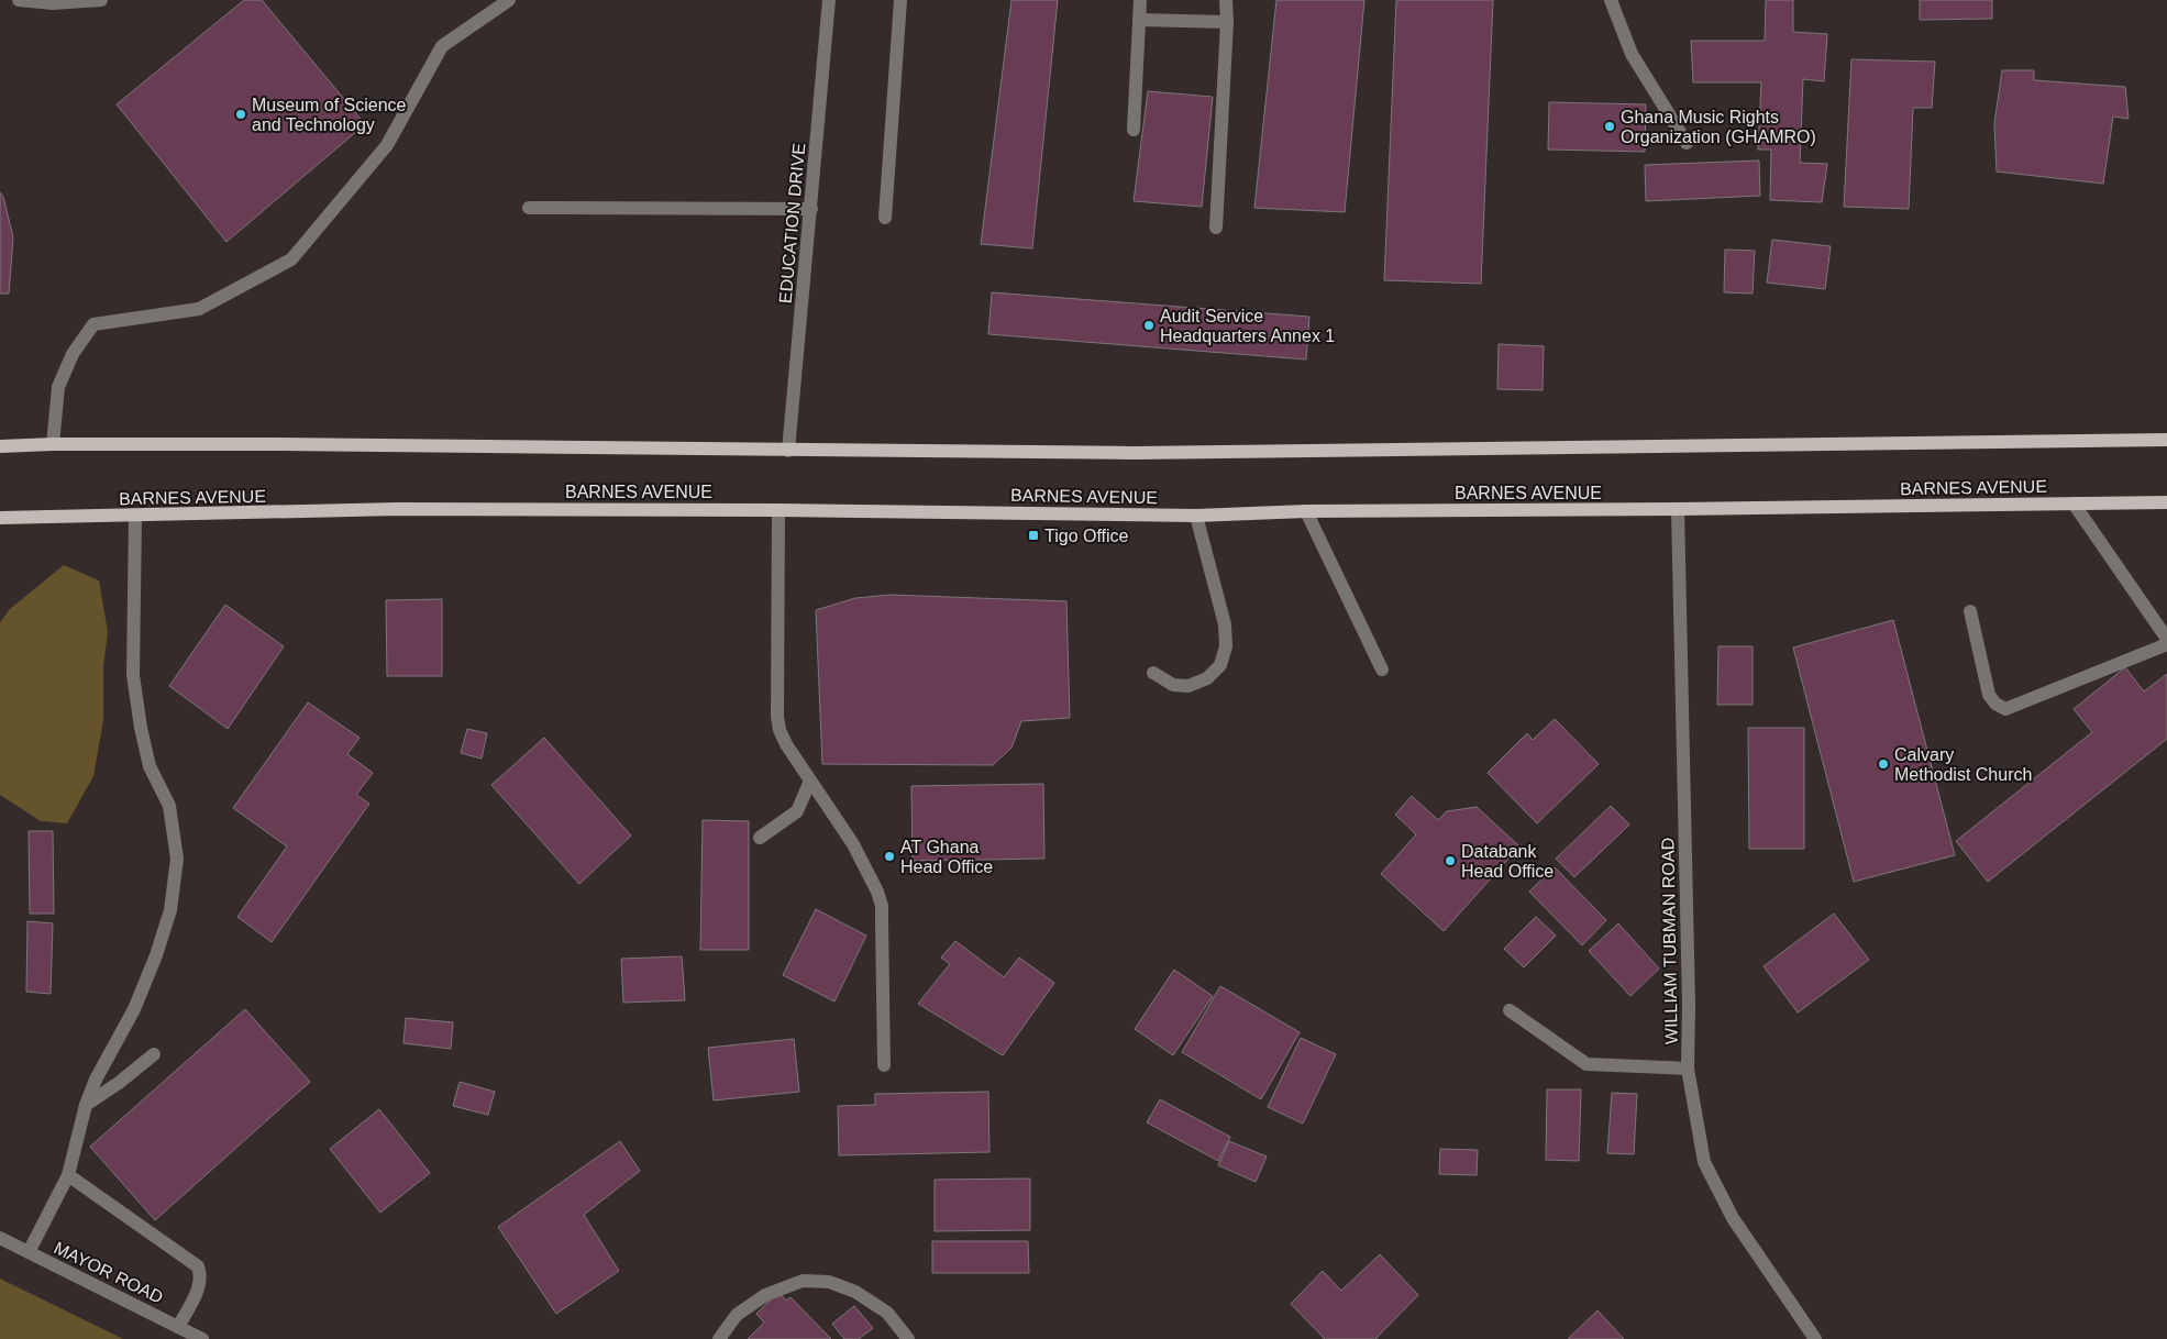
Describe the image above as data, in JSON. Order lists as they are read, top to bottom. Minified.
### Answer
{"streets":{"main road":["BARNES AVENUE"],"street":["EDUCATION DRIVE","WILLIAM TUBMAN ROAD","MAYOR ROAD"]},"crossings":[["BARNES AVENUE","WILLIAM TUBMAN ROAD"]],"places":{"other":["Museum of Science and Technology","Ghana Music Rights Organization (GHAMRO)","Audit Service Headquarters Annex 1","Calvary Methodist Church","AT Ghana Head Office","Databank Head Office"],"transit":["Tigo Office"]}}
